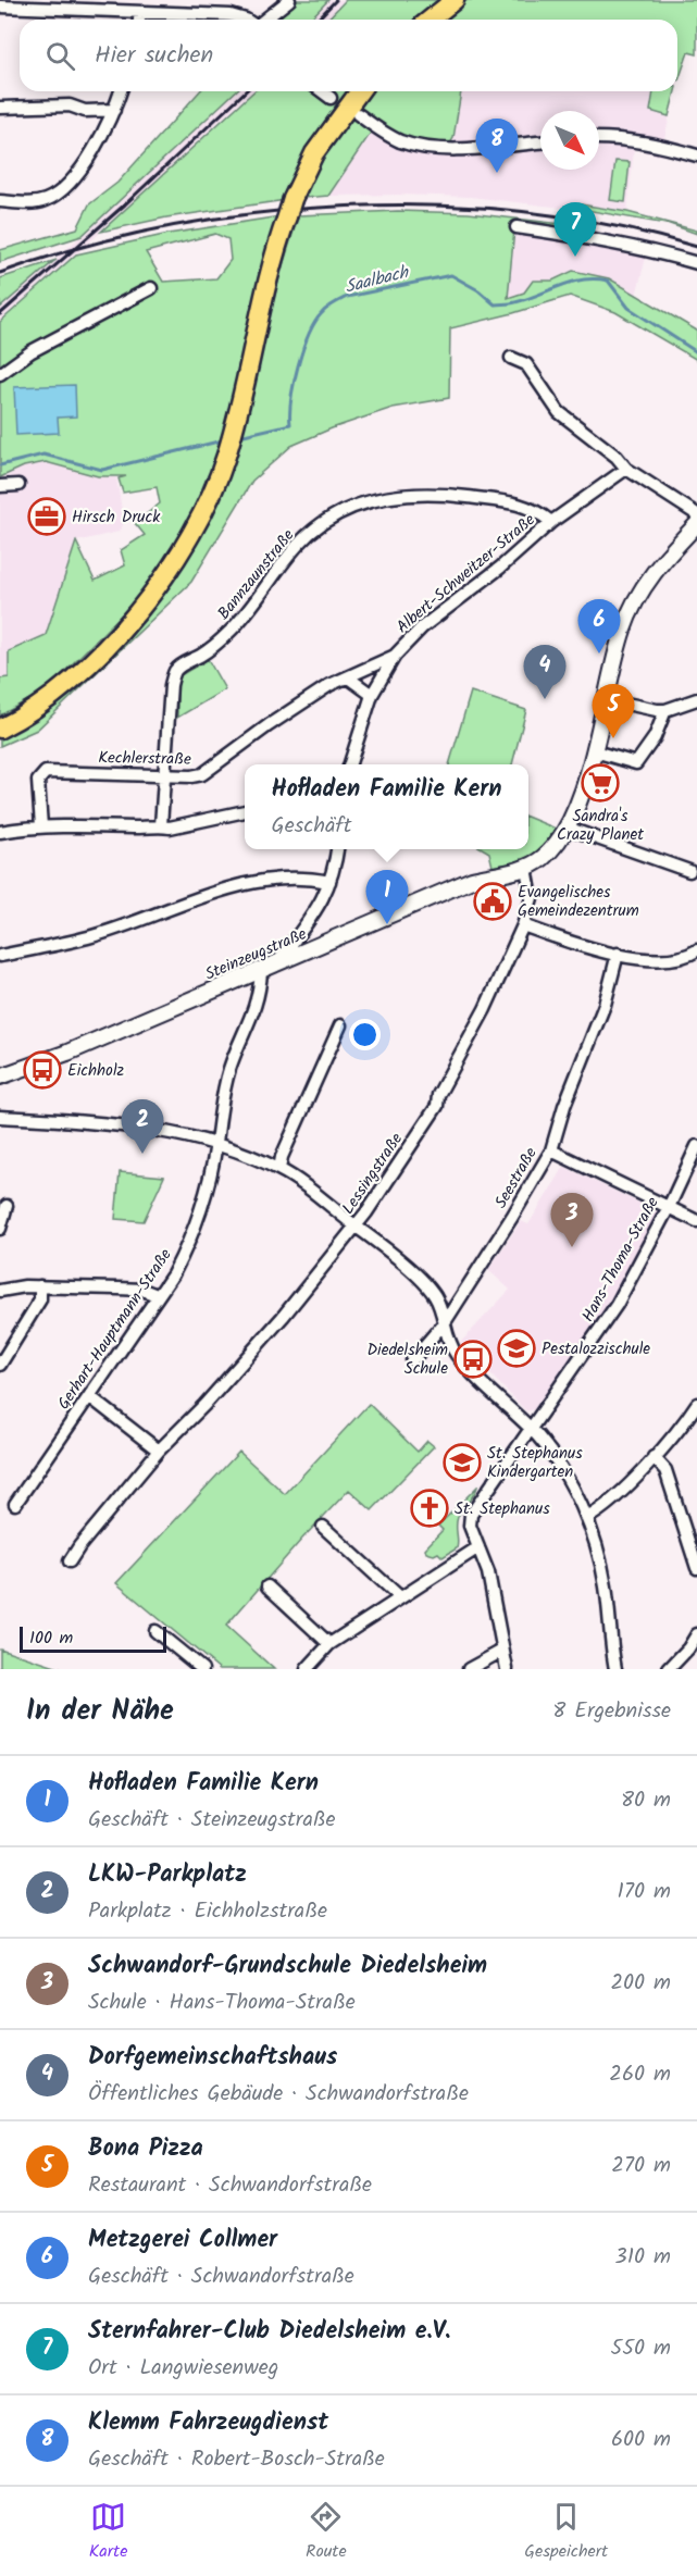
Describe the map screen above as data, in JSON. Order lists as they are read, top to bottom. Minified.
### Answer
{"streets":{"street":["Albert-Schweitzer-Straße","Bannzaunstraße","Kechlerstraße","Steinzeugstraße","Lessingstraße","Seestraße","Hans-Thoma-Straße","Gerhart-Hauptmann-Straße"]},"crossings":[["Albert-Schweitzer-Straße","Bannzaunstraße"],["Albert-Schweitzer-Straße","Kechlerstraße"],["Bannzaunstraße","Kechlerstraße"],["Steinzeugstraße","Lessingstraße"],["Steinzeugstraße","Gerhart-Hauptmann-Straße"]],"water":["Saalbach"],"places":{"office":["Hirsch Druck"],"supermarket":["Sandra's Crazy Planet"],"public building":["Evangelisches Gemeindezentrum"],"bus stop":["Eichholz","Diedelsheim Schule"],"school or university":["Pestalozzischule","St. Stephanus Kindergarten"],"church":["St. Stephanus"]},"scale_bar":"100 m","north":"bottom right","page":{"search":"Hier suchen","pins":["8","7","6","4","5","1","2","3"],"popup":["Hofladen Familie Kern","Geschäft"],"scale":"100 m","heading":["In der Nähe","8 Ergebnisse"],"list":[{"mark":"1","name":"Hofladen Familie Kern","note":"Geschäft · Steinzeugstraße","value":"80 m"},{"mark":"2","name":"LKW-Parkplatz","note":"Parkplatz · Eichholzstraße","value":"170 m"},{"mark":"3","name":"Schwandorf-Grundschule Diedelsheim","note":"Schule · Hans-Thoma-Straße","value":"200 m"},{"mark":"4","name":"Dorfgemeinschaftshaus","note":"Öffentliches Gebäude · Schwandorfstraße","value":"260 m"},{"mark":"5","name":"Bona Pizza","note":"Restaurant · Schwandorfstraße","value":"270 m"},{"mark":"6","name":"Metzgerei Collmer","note":"Geschäft · Schwandorfstraße","value":"310 m"},{"mark":"7","name":"Sternfahrer-Club Diedelsheim e.V.","note":"Ort · Langwiesenweg","value":"550 m"},{"mark":"8","name":"Klemm Fahrzeugdienst","note":"Geschäft · Robert-Bosch-Straße","value":"600 m"}],"nav":["Karte","Route","Gespeichert"]}}
